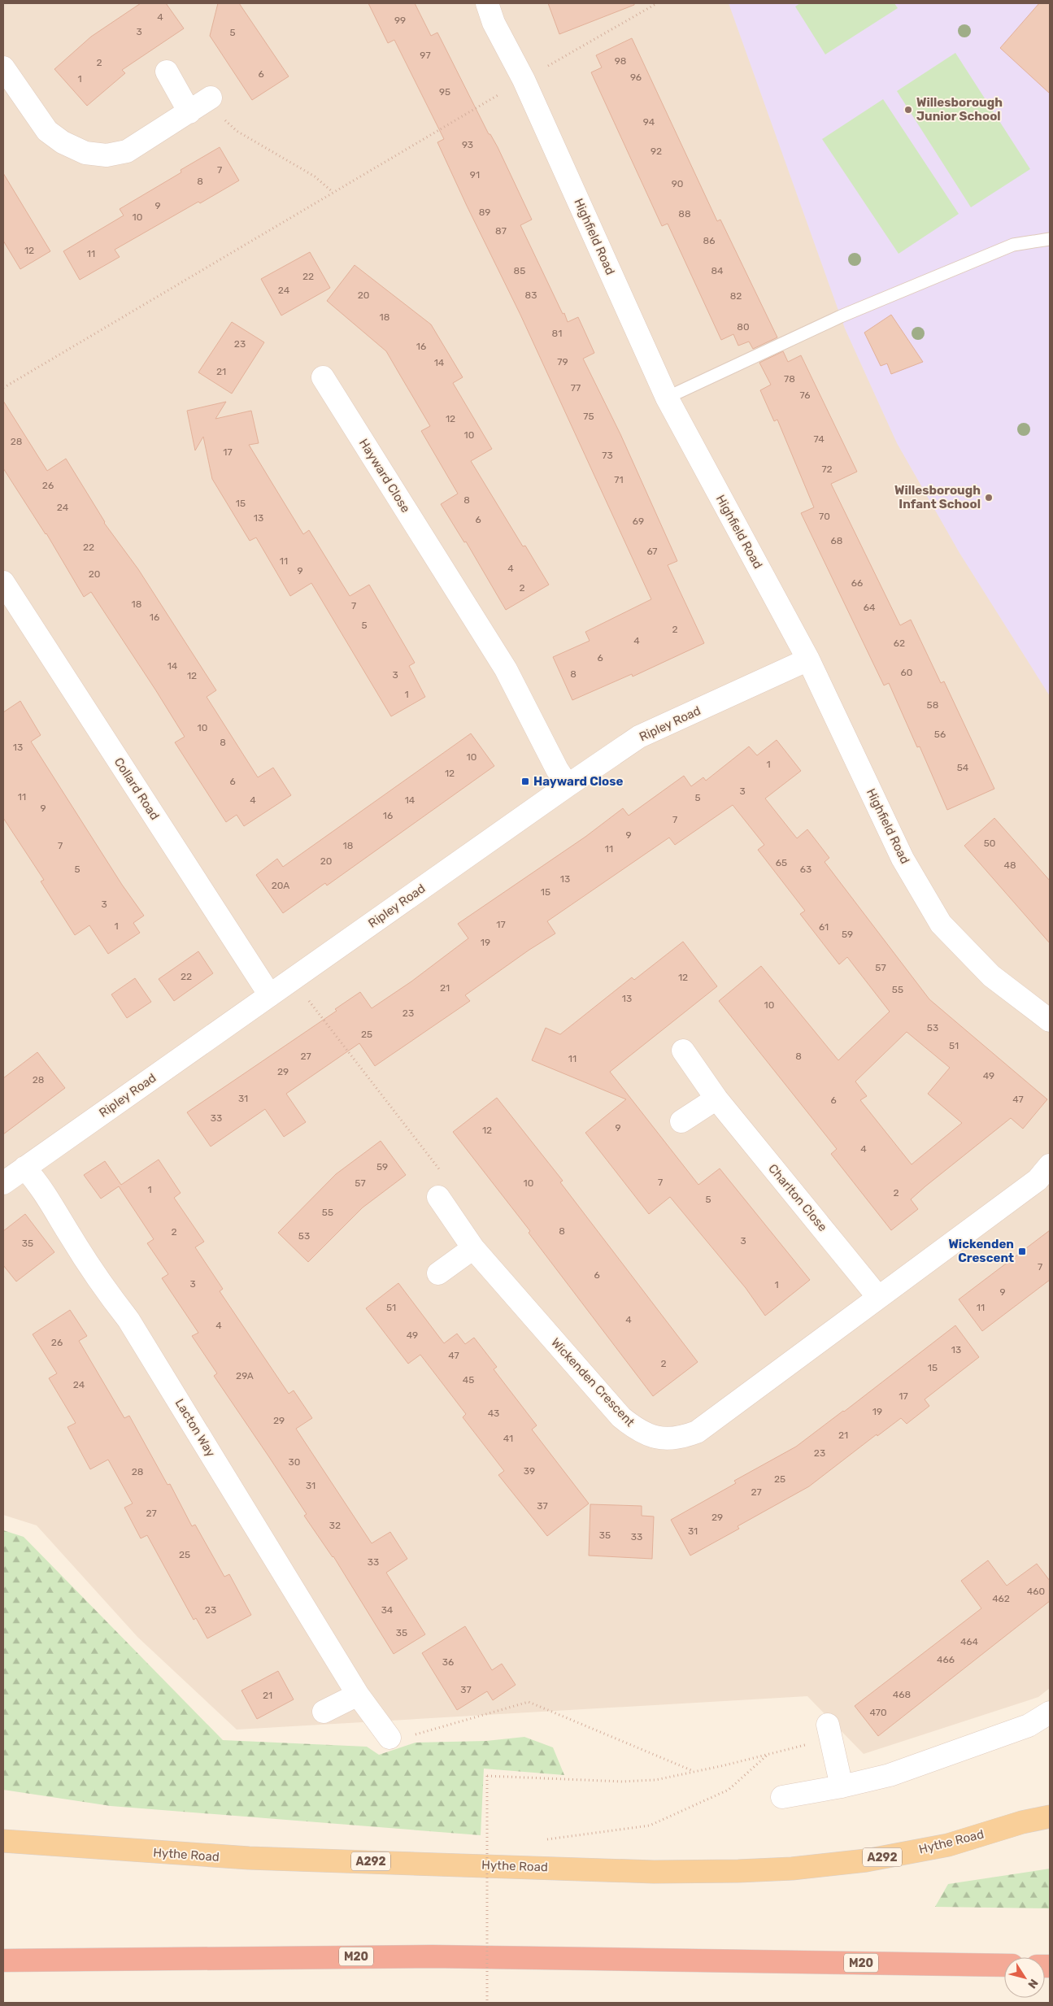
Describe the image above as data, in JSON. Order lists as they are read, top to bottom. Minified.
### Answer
{"streets":{"highway":["M20"],"main road":["Hythe Road","A292"],"street":["Highfield Road","Hayward Close","Ripley Road","Collard Road","Charlton Close","Wickenden Crescent","Lacton Way"]},"crossings":[["Highfield Road","Ripley Road"],["Hayward Close","Ripley Road"],["Ripley Road","Collard Road"],["Ripley Road","Lacton Way"],["Charlton Close","Wickenden Crescent"]],"places":{"other":["Willesborough Junior School","Willesborough Infant School"],"transit":["Hayward Close","Wickenden Crescent"]},"house_numbers":["4","99","3","5","97","98","2","6","96","1","95","94","93","92","7","91","8","90","9","89","88","10","87","86","12","11","85","84","22","24","20","83","82","18","80","81","23","16","79","14","21","78","77","76","75","12","10","74","28","17","73","72","71","26","8","15","24","70","13","6","69","68","22","67","11","4","9","20","66","2","18","7","64","16","5","2","4","62","6","14","60","8","3","12","1","58","10","56","8","13","10","1","54","12","6","3","11","5","4","14","9","16","7","9","50","7","18","11","20","65","48","5","63","13","20A","15","3","17","1","61","59","19","57","22","12","21","55","13","10","23","53","25","51","27","8","11","29","49","28","31","47","6","33","9","12","4","59","7","57","10","1","2","5","55","8","2","53","3","35","7","6","3","1","9","51","11","4","4","49","26","13","47","2","15","29A","45","24","17","19","43","29","21","41","23","30","39","28","25","31","27","37","27","29","32","31","35","33","25","33","460","462","23","34","35","464","466","36","37","468","21","470"],"north":"bottom right"}
